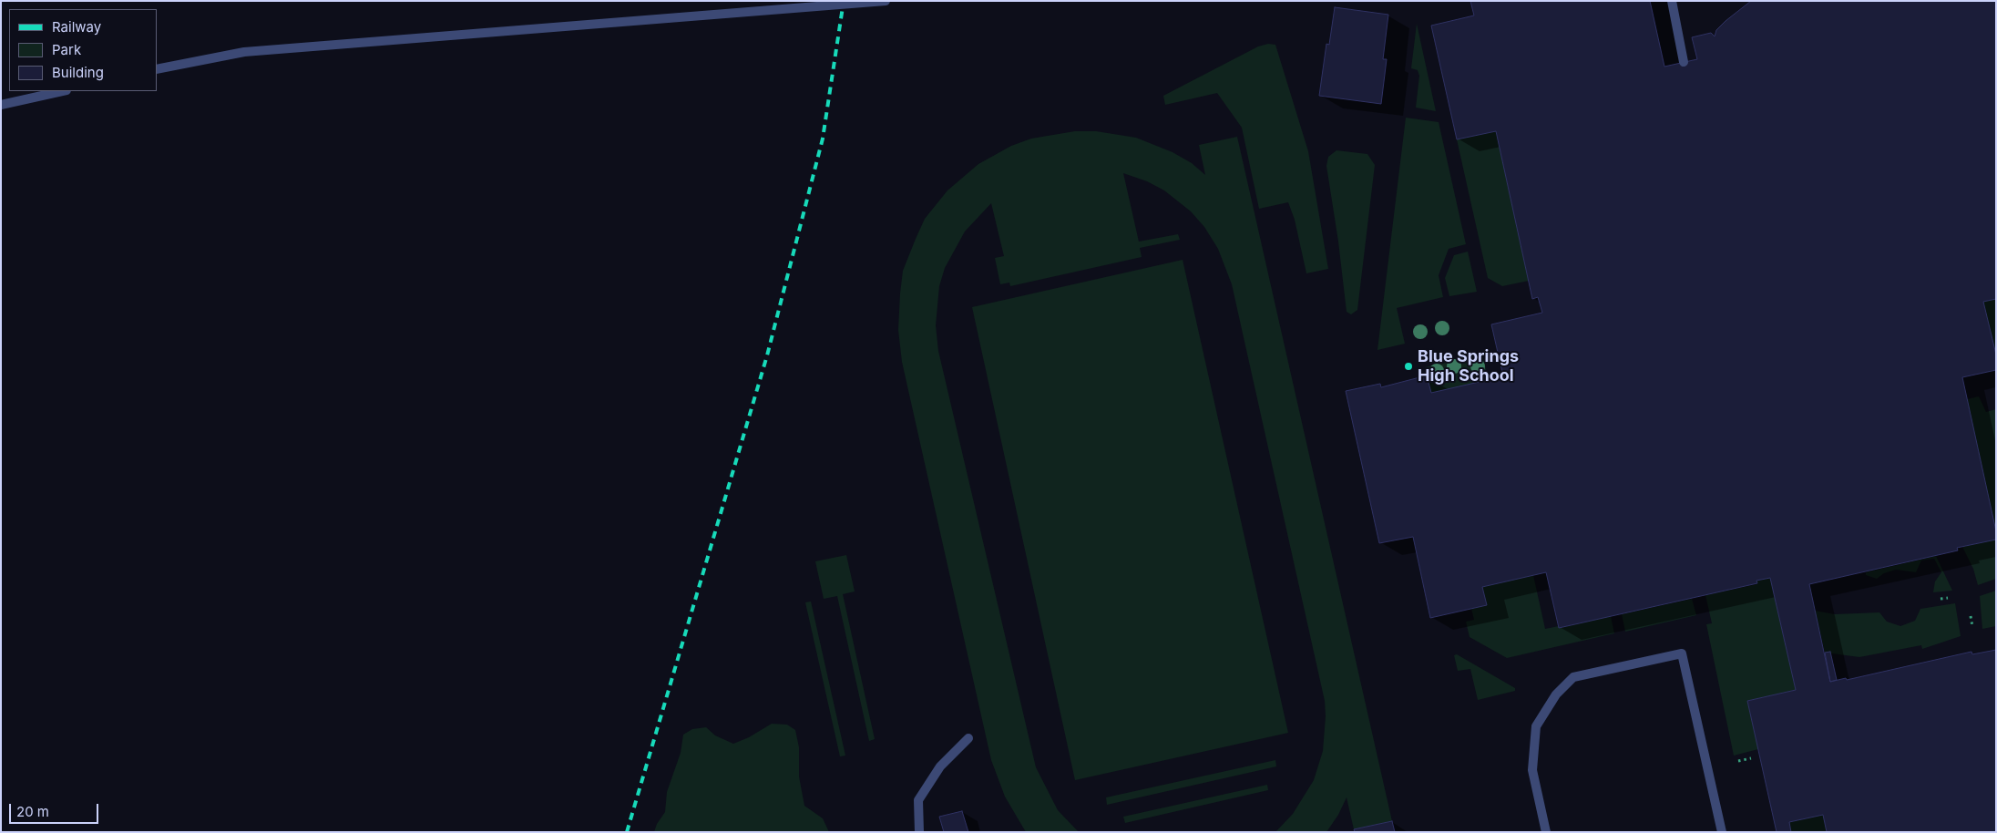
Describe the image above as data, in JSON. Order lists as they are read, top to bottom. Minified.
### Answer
{"places":["Blue Springs High School"],"legend":["Railway","Park","Building"],"scale_bar":"20 m"}
